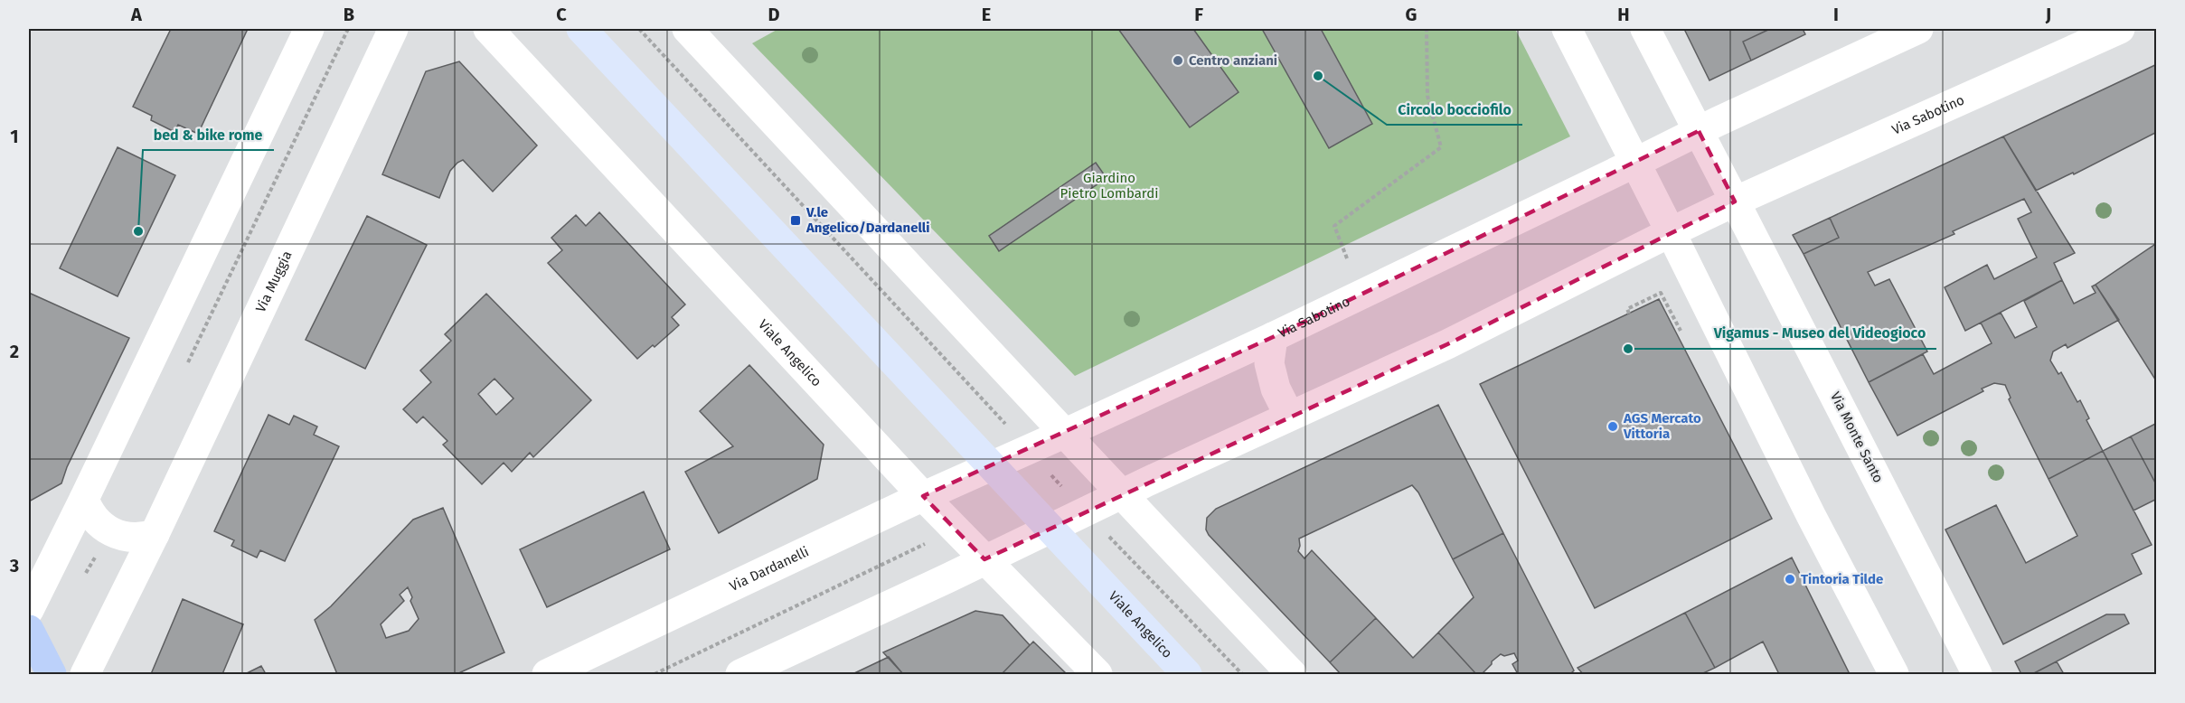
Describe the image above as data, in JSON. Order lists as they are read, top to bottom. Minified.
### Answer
{"streets":{"street":["Via Sabotino","Via Muggia","Viale Angelico","Via Monte Santo","Via Dardanelli"]},"crossings":[["Via Sabotino","Viale Angelico"],["Via Sabotino","Via Monte Santo"],["Via Sabotino","Via Dardanelli"],["Viale Angelico","Via Dardanelli"]],"parks":["Giardino Pietro Lombardi"],"places":{"other":["Centro anziani","Circolo bocciofilo","bed & bike rome","Vigamus - Museo del Videogioco","AGS Mercato Vittoria","Tintoria Tilde"],"transit":["V.le Angelico/Dardanelli"]},"grid":{"columns":["A","B","C","D","E","F","G","H","I","J"],"rows":["1","2","3"]}}
